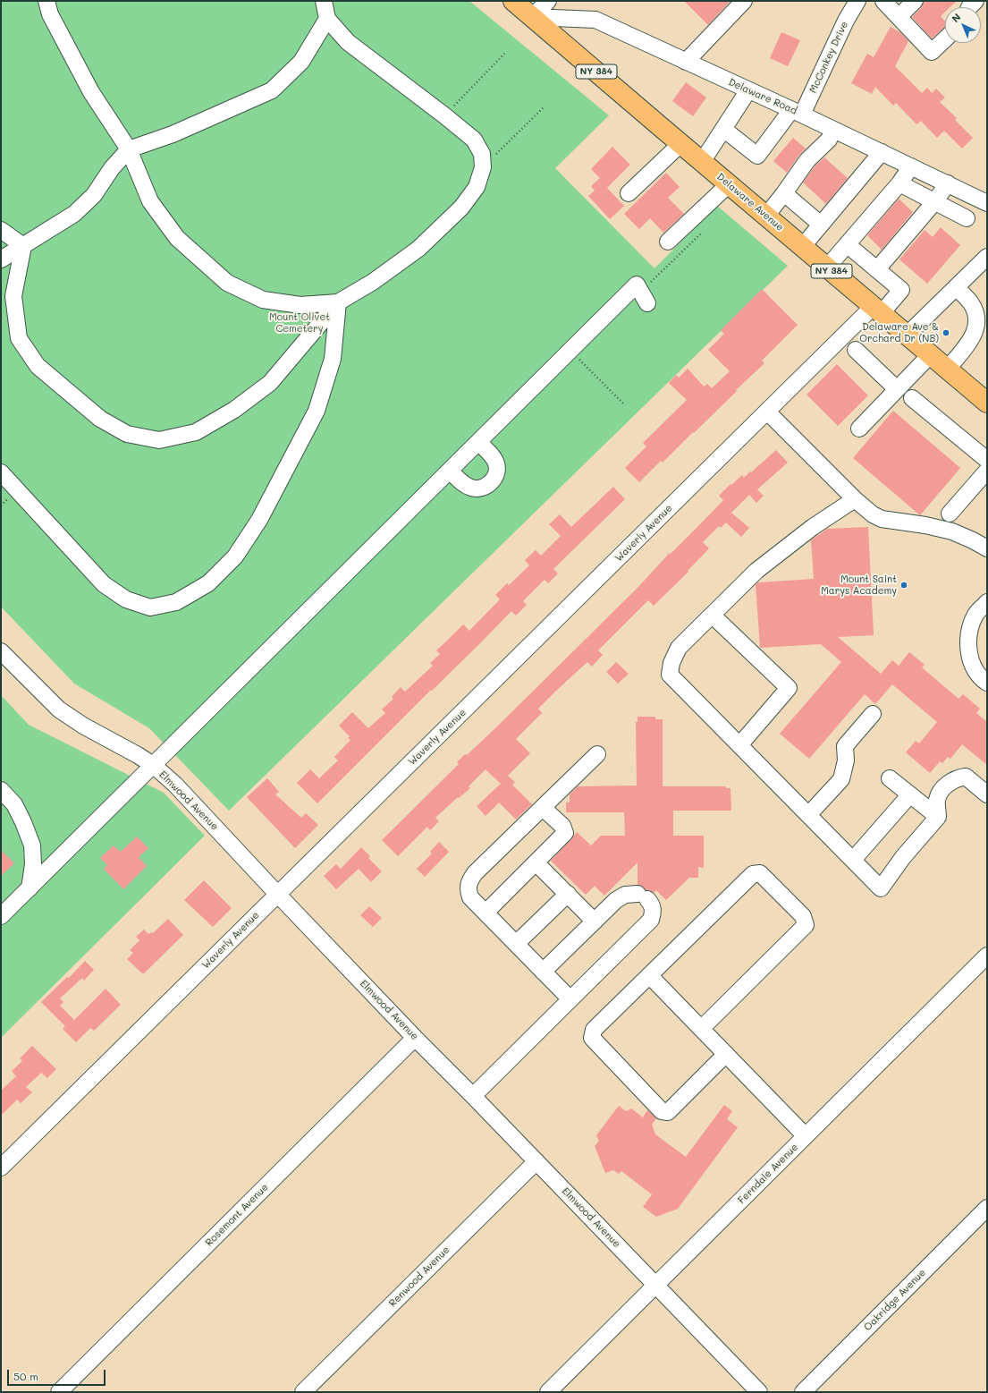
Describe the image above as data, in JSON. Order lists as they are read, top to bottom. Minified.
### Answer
{"streets":{"main road":["NY 384","Delaware Avenue"],"street":["McConkey Drive","Delaware Road","Waverly Avenue","Elmwood Avenue","Ferndale Avenue","Rosemont Avenue","Renwood Avenue","Oakridge Avenue"]},"crossings":[["McConkey Drive","Delaware Road"],["Delaware Road","Delaware Avenue"],["Delaware Avenue","Waverly Avenue"],["Waverly Avenue","Elmwood Avenue"],["Elmwood Avenue","Ferndale Avenue"],["Elmwood Avenue","Rosemont Avenue"],["Elmwood Avenue","Renwood Avenue"]],"parks":["Mount Olivet Cemetery"],"places":["Delaware Ave & Orchard Dr (NB)","Mount Saint Marys Academy"],"scale_bar":"50 m","north":"top left"}
